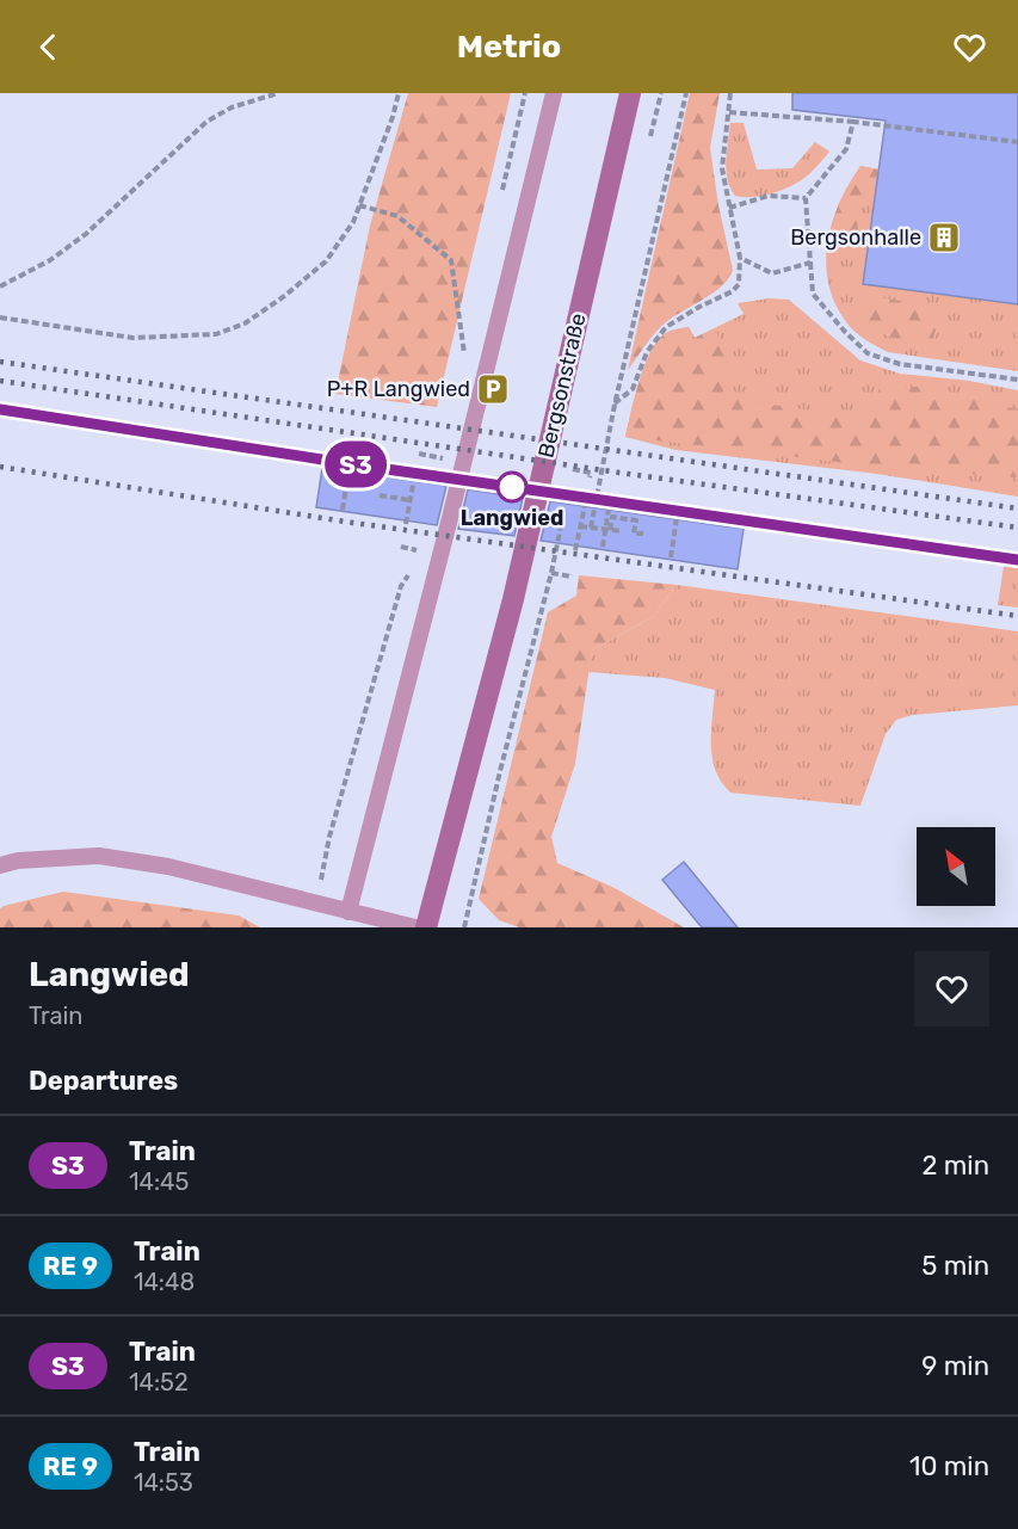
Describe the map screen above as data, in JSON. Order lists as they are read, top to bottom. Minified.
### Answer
{"streets":{"street":["Bergsonstraße"]},"places":{"building":["Bergsonhalle"],"parking":["P+R Langwied"],"other":["Langwied"]},"north":"top left","page":{"header":"Metrio","on_map":"S3","heading":[["Langwied","Train"],"Departures"],"list":[{"mark":"S3","name":"Train","note":"14:45","value":"2 min"},{"mark":"RE 9","name":"Train","note":"14:48","value":"5 min"},{"mark":"S3","name":"Train","note":"14:52","value":"9 min"},{"mark":"RE 9","name":"Train","note":"14:53","value":"10 min"}]}}
